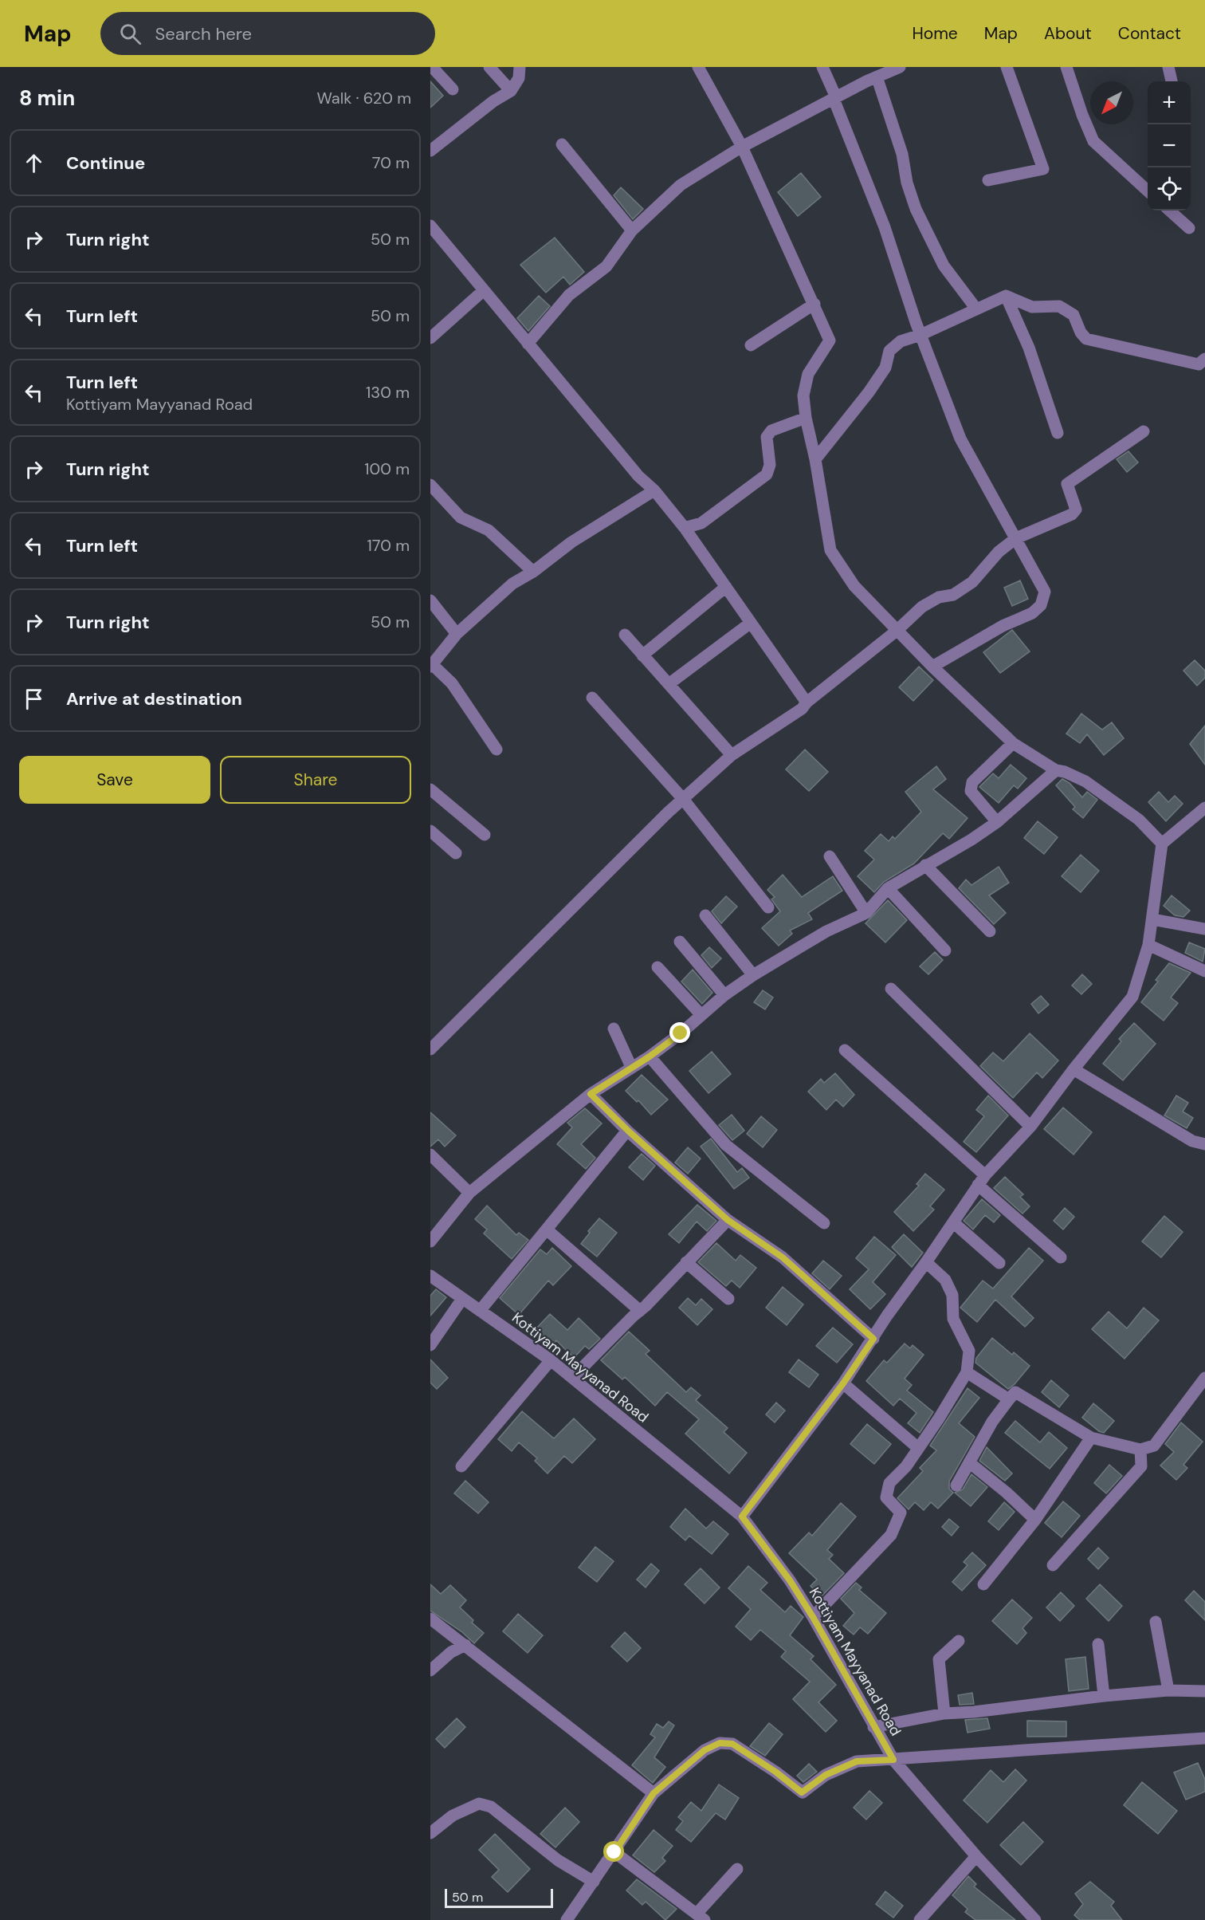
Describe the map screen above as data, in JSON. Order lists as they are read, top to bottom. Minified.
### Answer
{"streets":{"street":["Kottiyam Mayyanad Road"]},"scale_bar":"50 m","north":"bottom left","page":{"header":"Map","search":"Search here","nav":["Home","Map","About","Contact"],"heading":["8 min","Walk · 620 m"],"map_buttons":["+","−"],"list":[["Continue","70 m"],["Turn right","50 m"],["Turn left","50 m"],["Turn left","Kottiyam Mayyanad Road","130 m"],["Turn right","100 m"],["Turn left","170 m"],["Turn right","50 m"],"Arrive at destination"],"buttons":["Save","Share"],"scale":"50 m"}}
